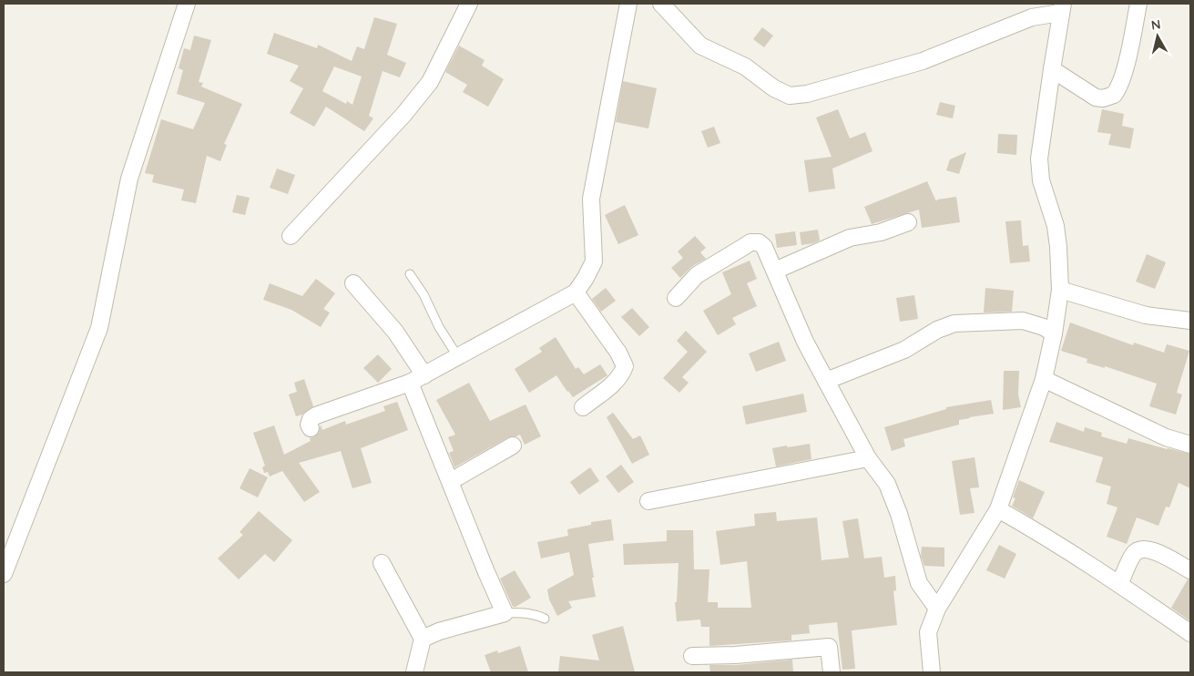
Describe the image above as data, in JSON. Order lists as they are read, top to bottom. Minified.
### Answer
{"north":"top"}
